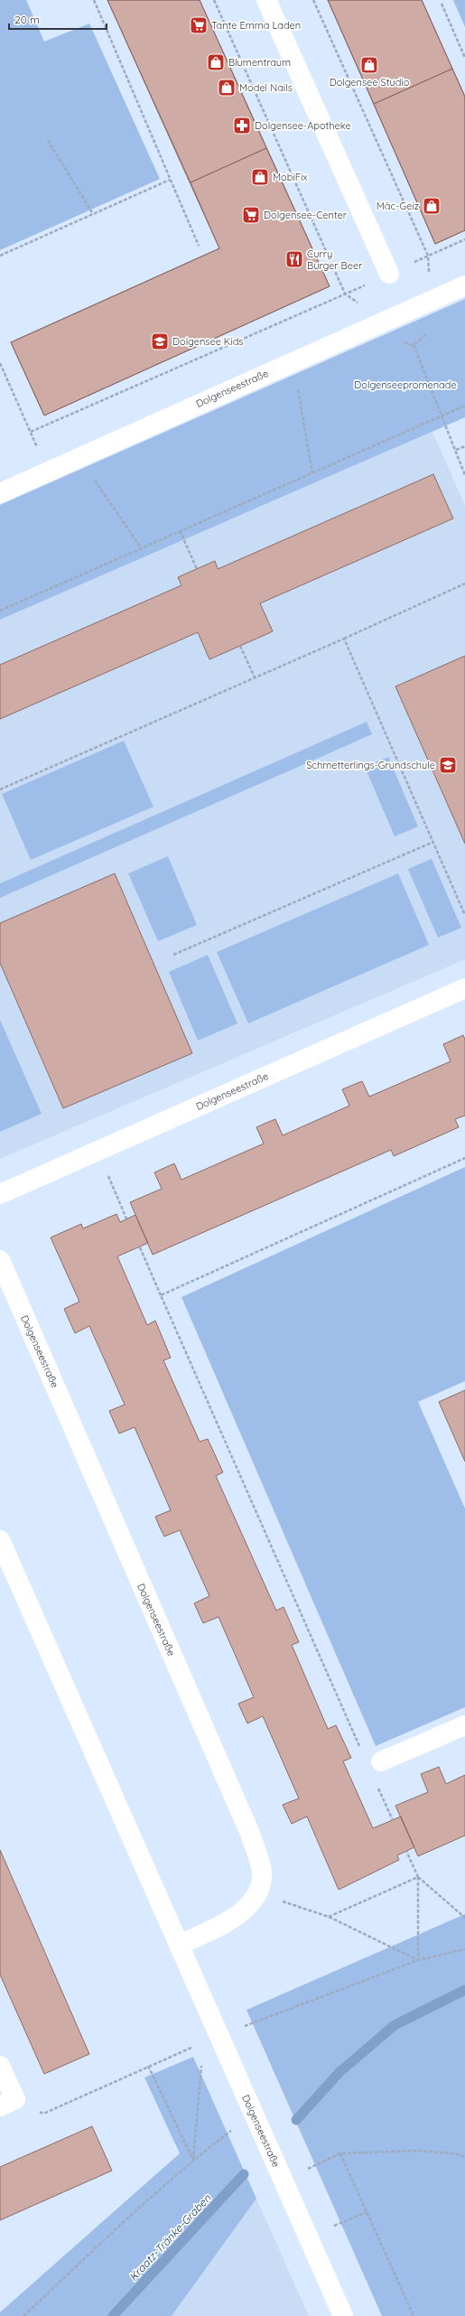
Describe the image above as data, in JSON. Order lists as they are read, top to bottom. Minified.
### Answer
{"streets":{"street":["Dolgenseestraße"]},"water":["Kraatz-Tränke-Graben"],"parks":["Dolgenseepromenade"],"places":{"supermarket":["Tante Emma Laden","Dolgensee-Center"],"shop":["Blumentraum","Dolgensee Studio","Model Nails","MobiFix","Mäc-Geiz"],"pharmacy":["Dolgensee-Apotheke"],"restaurant":["Curry Burger Beer"],"school or university":["Dolgensee Kids","Schmetterlings-Grundschule"]},"scale_bar":"20 m"}
